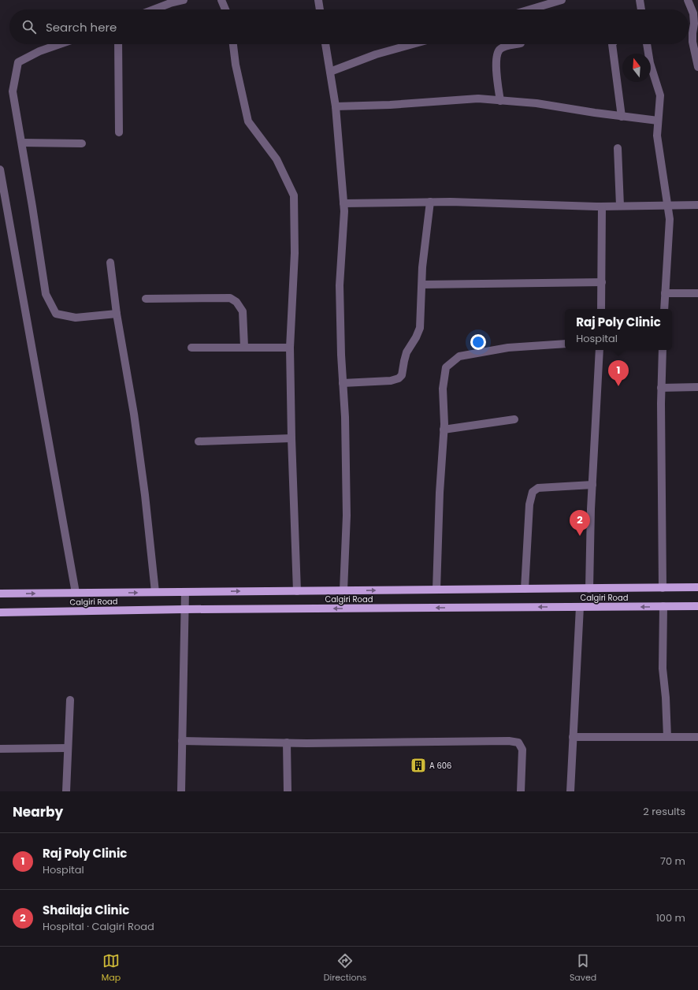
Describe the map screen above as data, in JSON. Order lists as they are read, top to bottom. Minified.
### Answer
{"streets":{"main road":["Calgiri Road"]},"places":{"building":["A 606"]},"north":"top","page":{"search":"Search here","popup":["Raj Poly Clinic","Hospital"],"pins":["1","2"],"heading":["Nearby","2 results"],"list":[{"mark":"1","name":"Raj Poly Clinic","note":"Hospital","value":"70 m"},{"mark":"2","name":"Shailaja Clinic","note":"Hospital · Calgiri Road","value":"100 m"}],"nav":["Map","Directions","Saved"]}}
